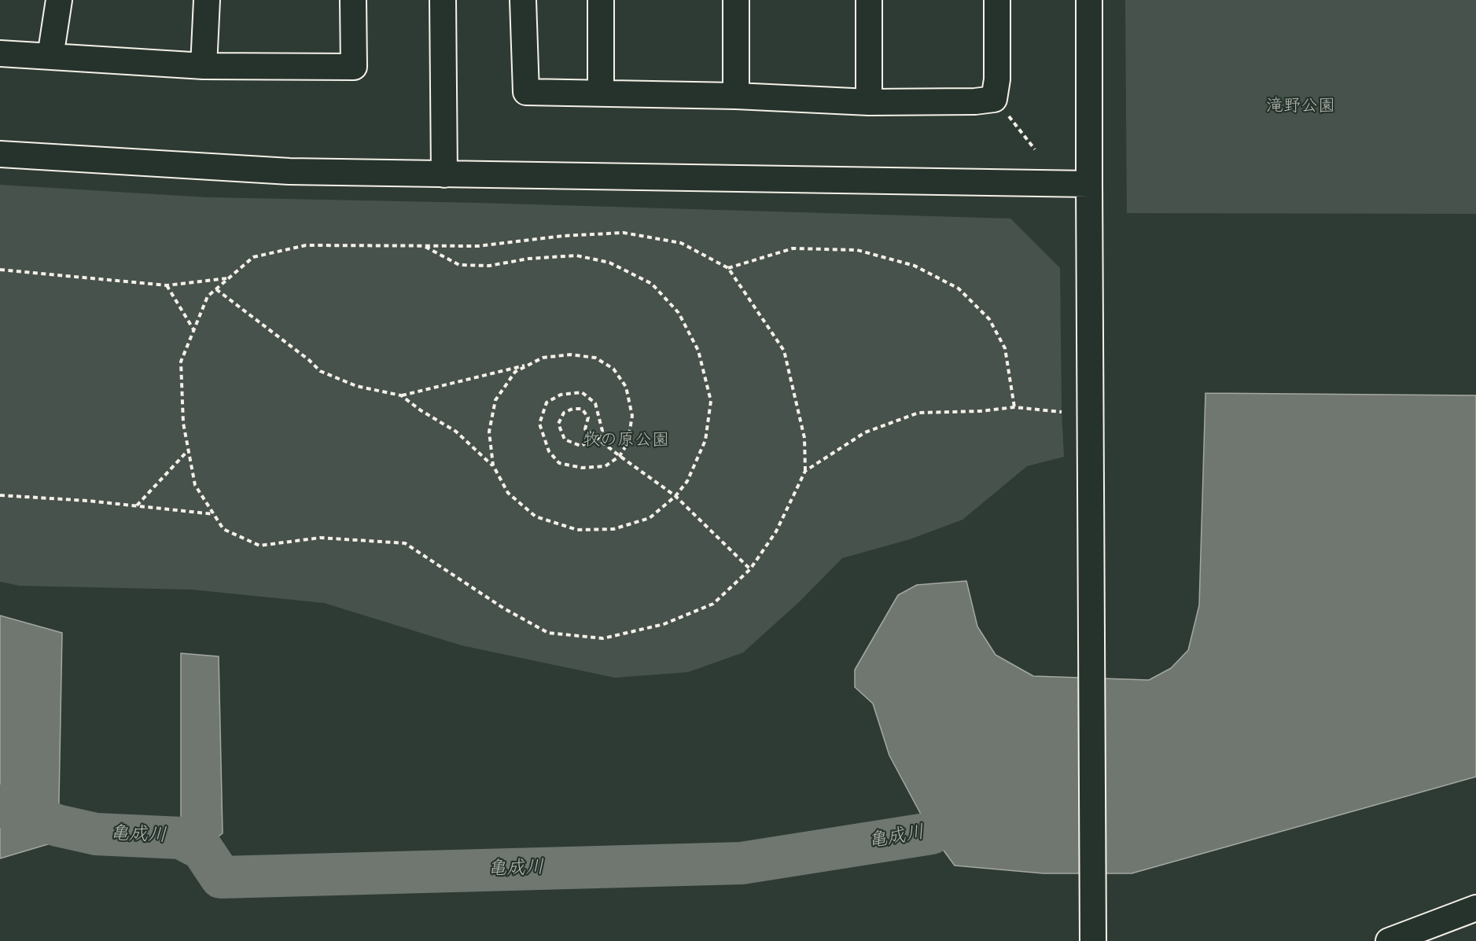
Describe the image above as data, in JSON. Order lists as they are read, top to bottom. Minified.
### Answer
{"water":["亀成川"],"parks":["滝野公園","牧の原公園"]}
